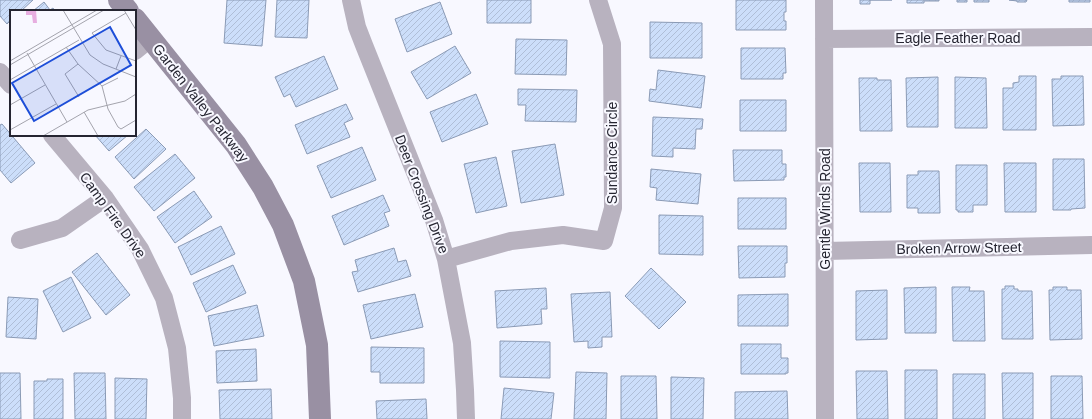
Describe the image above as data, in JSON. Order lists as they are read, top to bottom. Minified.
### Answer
{"streets":{"street":["Eagle Feather Road","Garden Valley Parkway","Sundance Circle","Deer Crossing Drive","Gentle Winds Road","Camp Fire Drive","Broken Arrow Street"]},"crossings":[["Eagle Feather Road","Gentle Winds Road"],["Sundance Circle","Deer Crossing Drive"],["Gentle Winds Road","Broken Arrow Street"]]}
